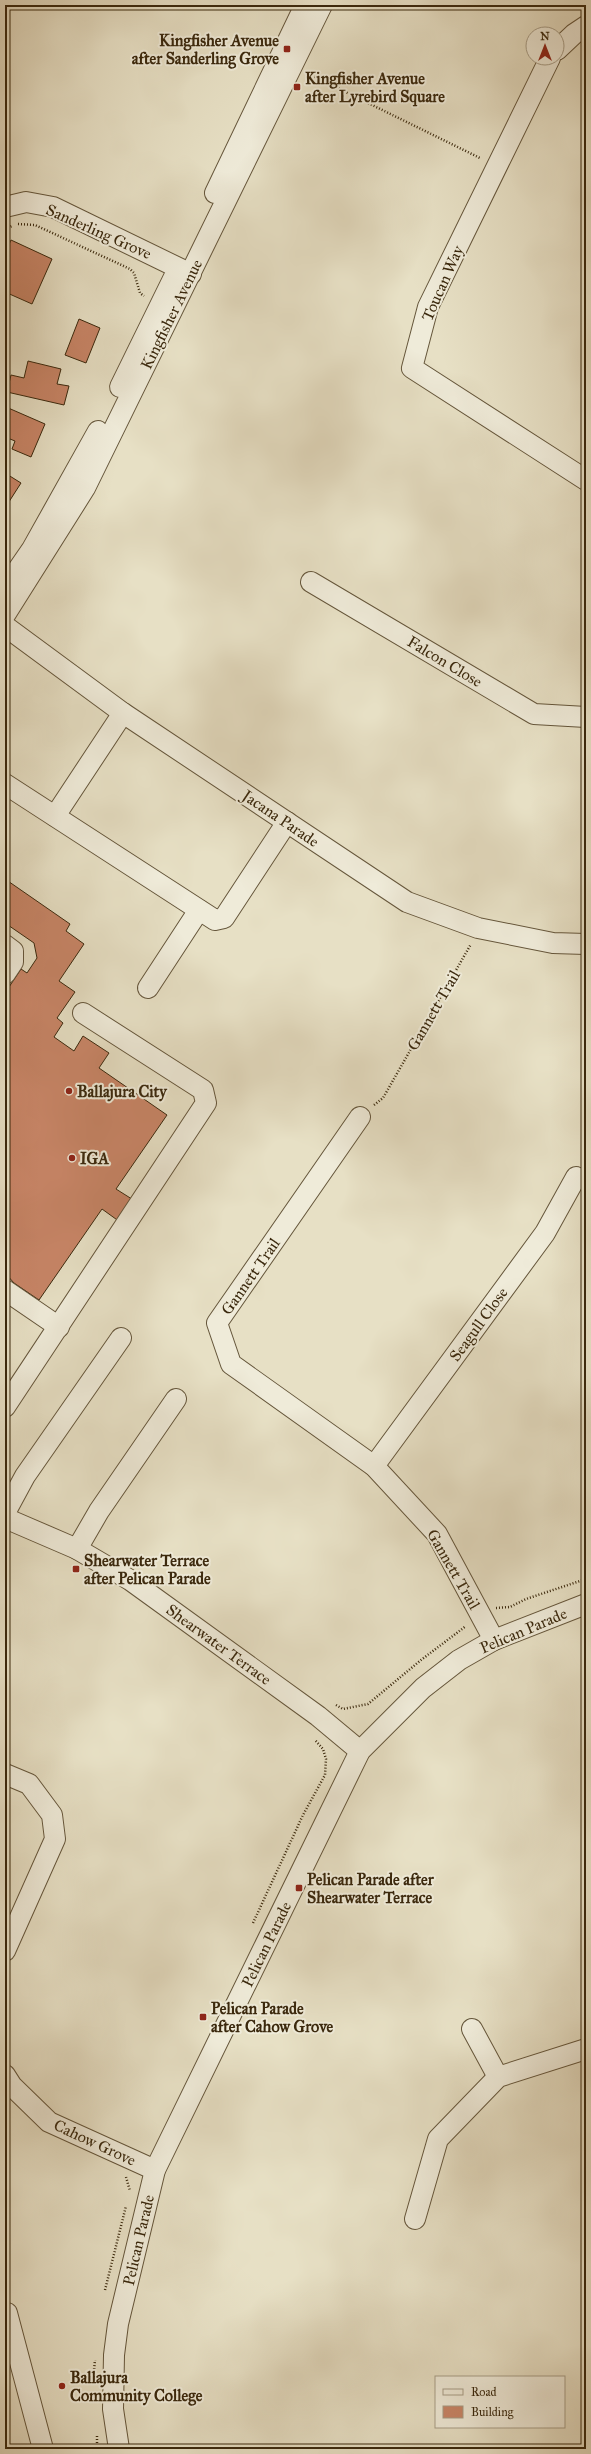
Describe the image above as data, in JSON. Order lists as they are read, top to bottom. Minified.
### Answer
{"streets":{"street":["Sanderling Grove","Toucan Way","Kingfisher Avenue","Falcon Close","Jacana Parade","Gannett Trail","Seagull Close","Pelican Parade","Shearwater Terrace","Cahow Grove"]},"crossings":[["Sanderling Grove","Kingfisher Avenue"],["Jacana Parade","Gannett Trail"],["Gannett Trail","Seagull Close"],["Gannett Trail","Pelican Parade"],["Pelican Parade","Shearwater Terrace"],["Pelican Parade","Cahow Grove"]],"places":{"transit":["Kingfisher Avenue after Sanderling Grove","Kingfisher Avenue after Lyrebird Square","Shearwater Terrace after Pelican Parade","Pelican Parade after Shearwater Terrace","Pelican Parade after Cahow Grove"],"other":["Ballajura City","IGA","Ballajura Community College"]},"legend":["Road","Building"],"north":"top"}
